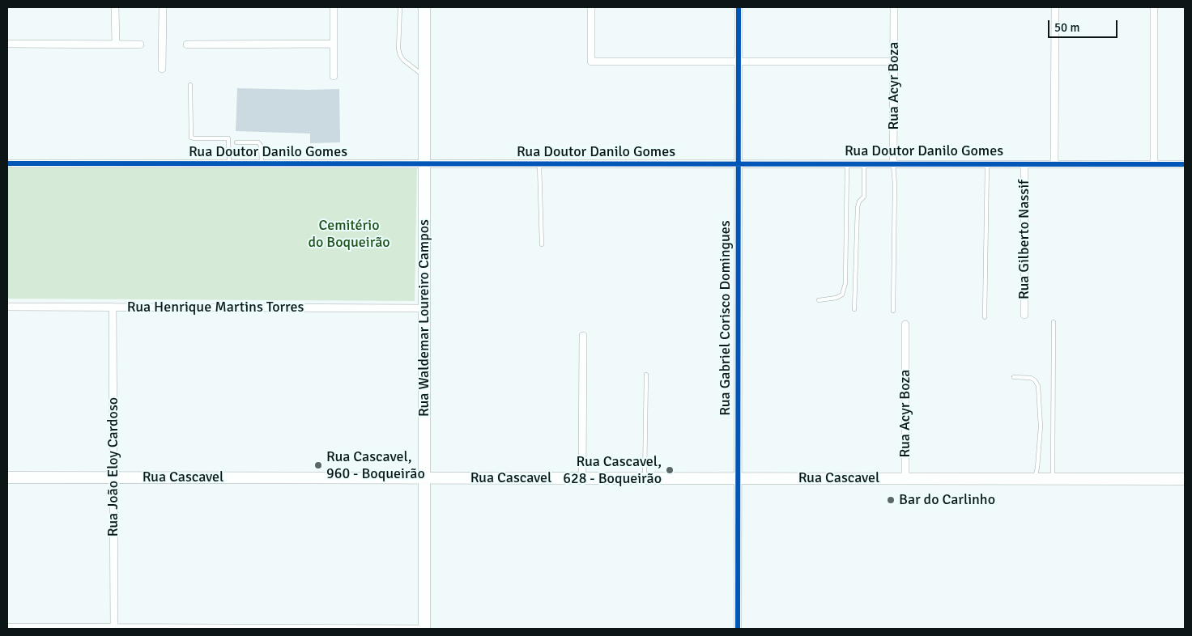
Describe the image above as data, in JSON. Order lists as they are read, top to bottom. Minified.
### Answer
{"streets":{"main road":["Rua Waldemar Loureiro Campos","Rua Cascavel"],"street":["Rua Acyr Boza","Rua Doutor Danilo Gomes","Rua Gilberto Nassif","Rua Henrique Martins Torres","Rua Gabriel Corisco Domingues","Rua João Eloy Cardoso"]},"crossings":[["Rua Acyr Boza","Rua Doutor Danilo Gomes"],["Rua Acyr Boza","Rua Cascavel"],["Rua Doutor Danilo Gomes","Rua Gilberto Nassif"],["Rua Doutor Danilo Gomes","Rua Waldemar Loureiro Campos"],["Rua Doutor Danilo Gomes","Rua Gabriel Corisco Domingues"],["Rua Henrique Martins Torres","Rua Waldemar Loureiro Campos"],["Rua Henrique Martins Torres","Rua João Eloy Cardoso"],["Rua Waldemar Loureiro Campos","Rua Cascavel"],["Rua Gabriel Corisco Domingues","Rua Cascavel"],["Rua João Eloy Cardoso","Rua Cascavel"]],"parks":["Cemitério do Boqueirão"],"places":["Rua Cascavel, 960 - Boqueirão","Rua Cascavel, 628 - Boqueirão","Bar do Carlinho"],"scale_bar":"50 m"}
